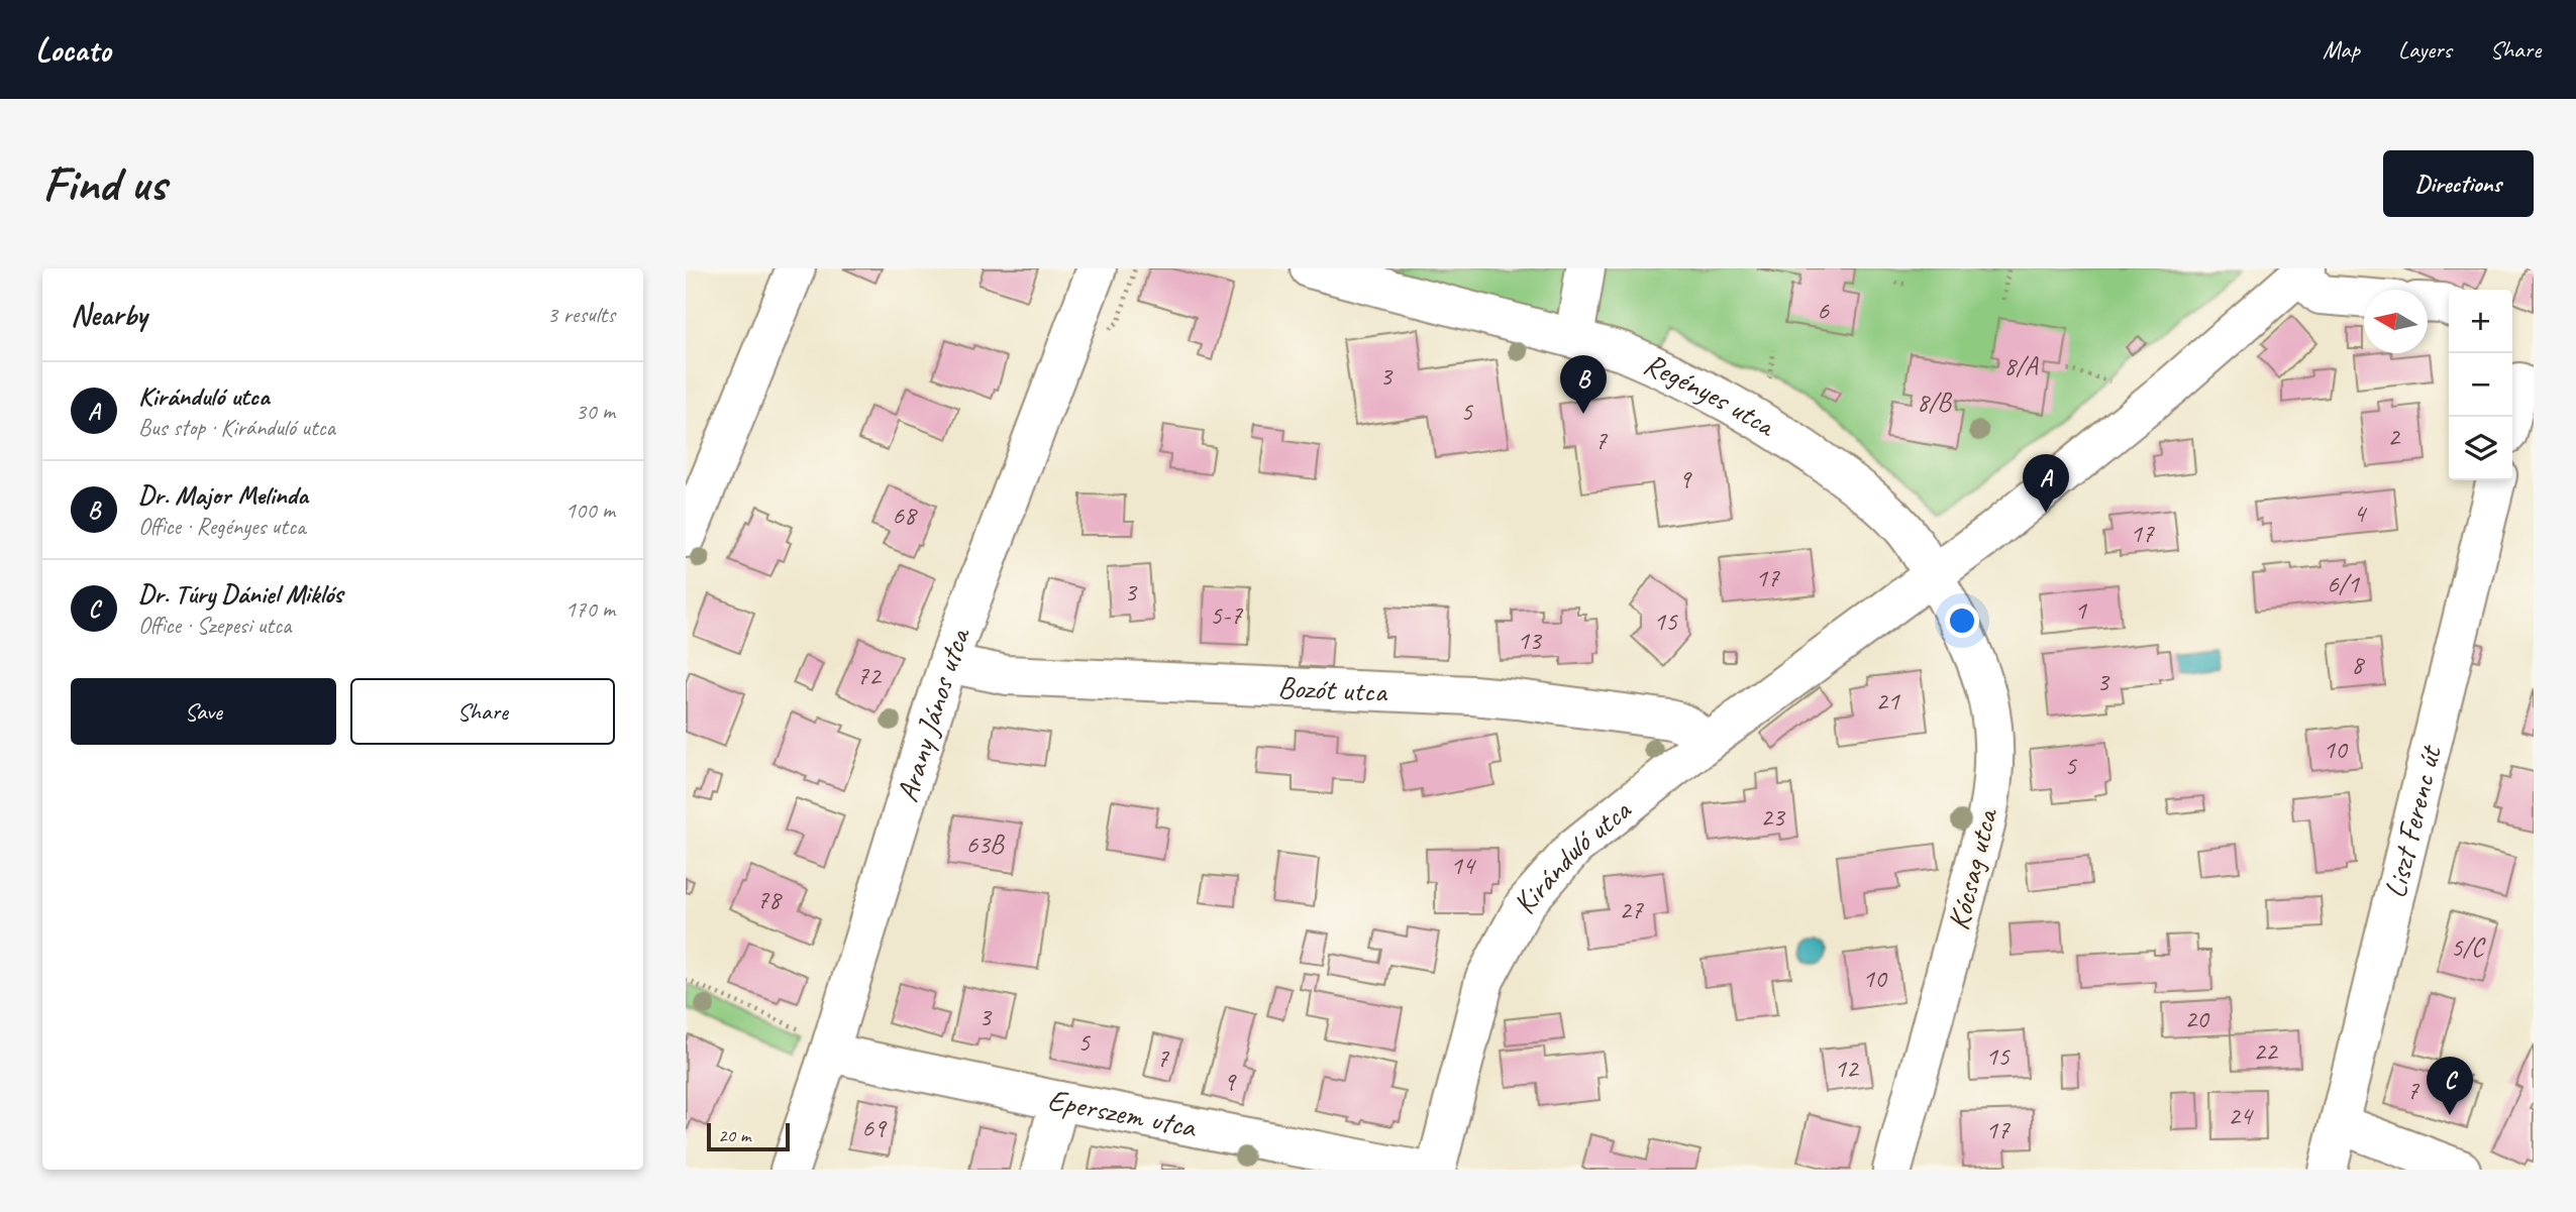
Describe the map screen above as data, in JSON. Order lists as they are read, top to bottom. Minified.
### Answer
{"streets":{"street":["Regényes utca","Bozót utca","Arany János utca","Liszt Ferenc út","Kiránduló utca","Kócsag utca","Eperszem utca"]},"crossings":[["Regényes utca","Kiránduló utca"],["Regényes utca","Kócsag utca"],["Bozót utca","Arany János utca"],["Bozót utca","Kiránduló utca"],["Arany János utca","Eperszem utca"],["Kiránduló utca","Kócsag utca"]],"house_numbers":["6","8/A","3","8/B","5","2","7","9","4","68","17","17","6/1","3","1","5-7","15","13","8","72","3","21","10","5","23","63B","14","78","27","5/C","10","3","20","5","22","15","7","12","9","7","24","69","17"],"scale_bar":"20 m","north":"left","page":{"header":"Locato","nav":["Map","Layers","Share"],"buttons":["Directions",["Save","Share"]],"title":"Find us","heading":["Nearby","3 results"],"map_buttons":["+","−"],"pins":["B","A","C"],"list":[{"mark":"A","name":"Kiránduló utca","note":"Bus stop · Kiránduló utca","value":"30 m"},{"mark":"B","name":"Dr. Major Melinda","note":"Office · Regényes utca","value":"100 m"},{"mark":"C","name":"Dr. Túry Dániel Miklós","note":"Office · Szepesi utca","value":"170 m"}],"scale":"20 m"}}
